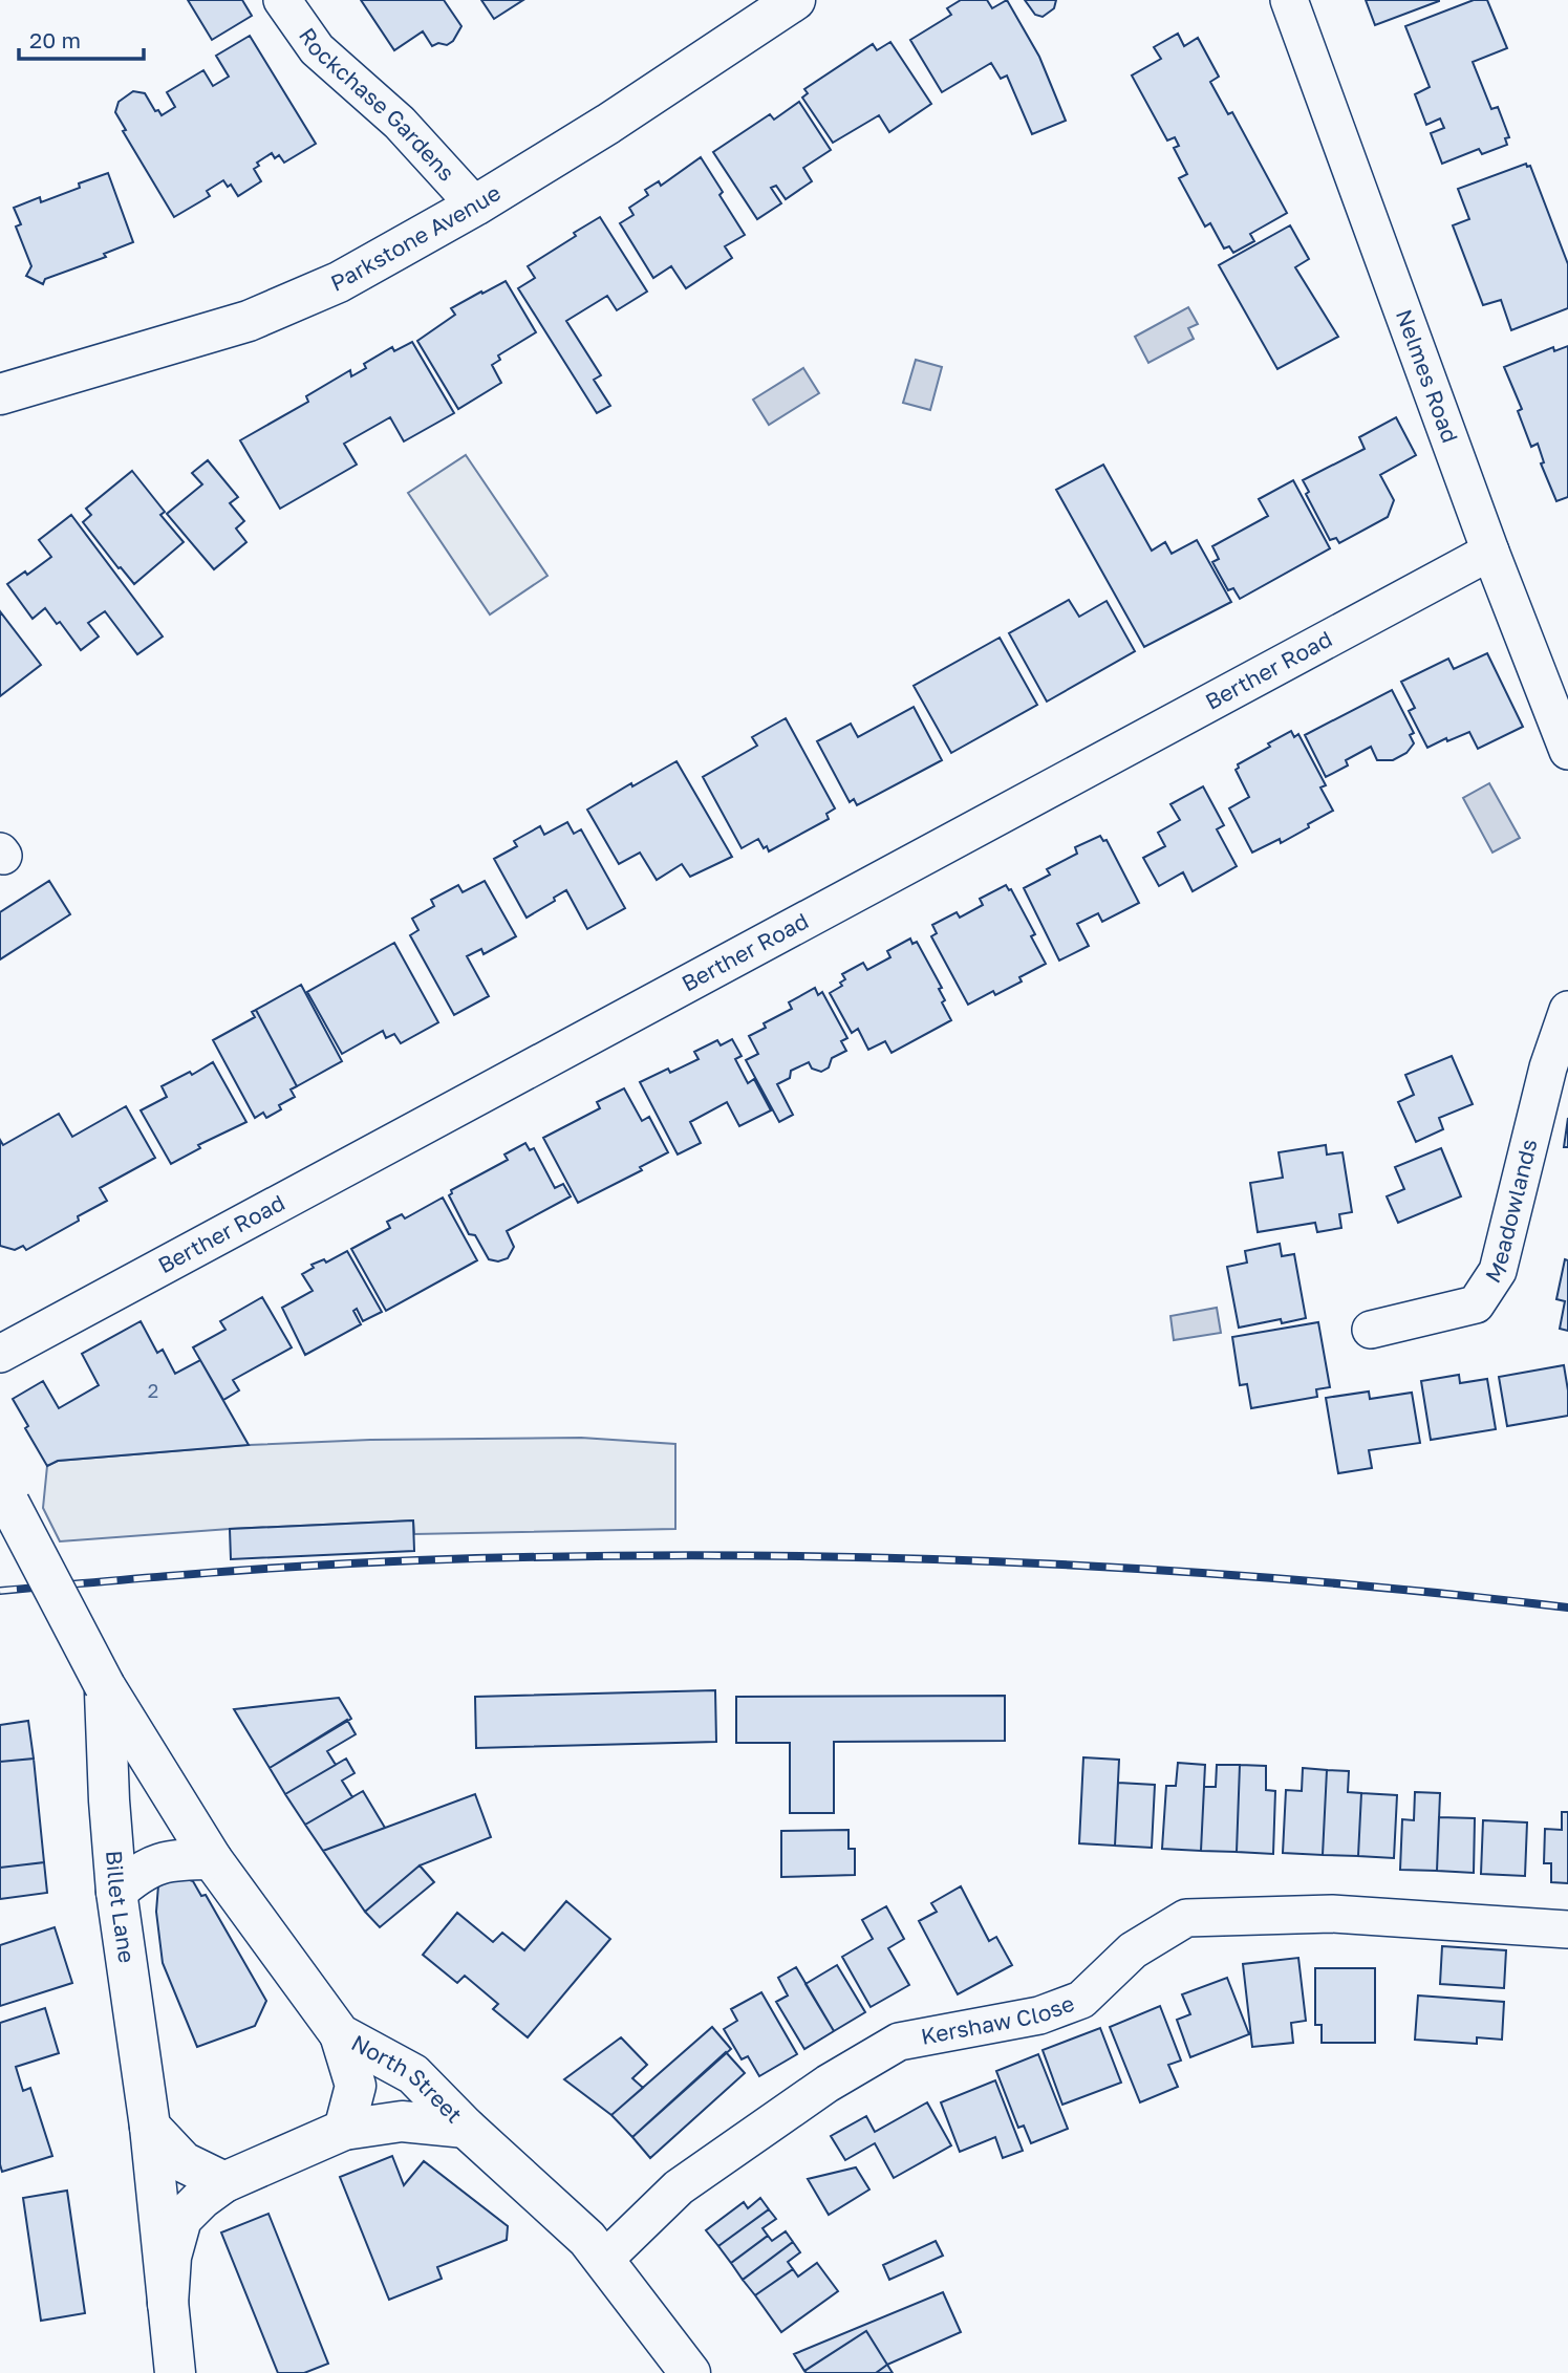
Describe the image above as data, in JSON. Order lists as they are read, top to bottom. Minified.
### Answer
{"streets":{"street":["Rockchase Gardens","Parkstone Avenue","Nelmes Road","Berther Road","Meadowlands","Billet Lane","Kershaw Close","North Street"]},"crossings":[["Rockchase Gardens","Parkstone Avenue"],["Nelmes Road","Berther Road"],["Billet Lane","North Street"],["Kershaw Close","North Street"]],"house_numbers":["2"],"scale_bar":"20 m"}
